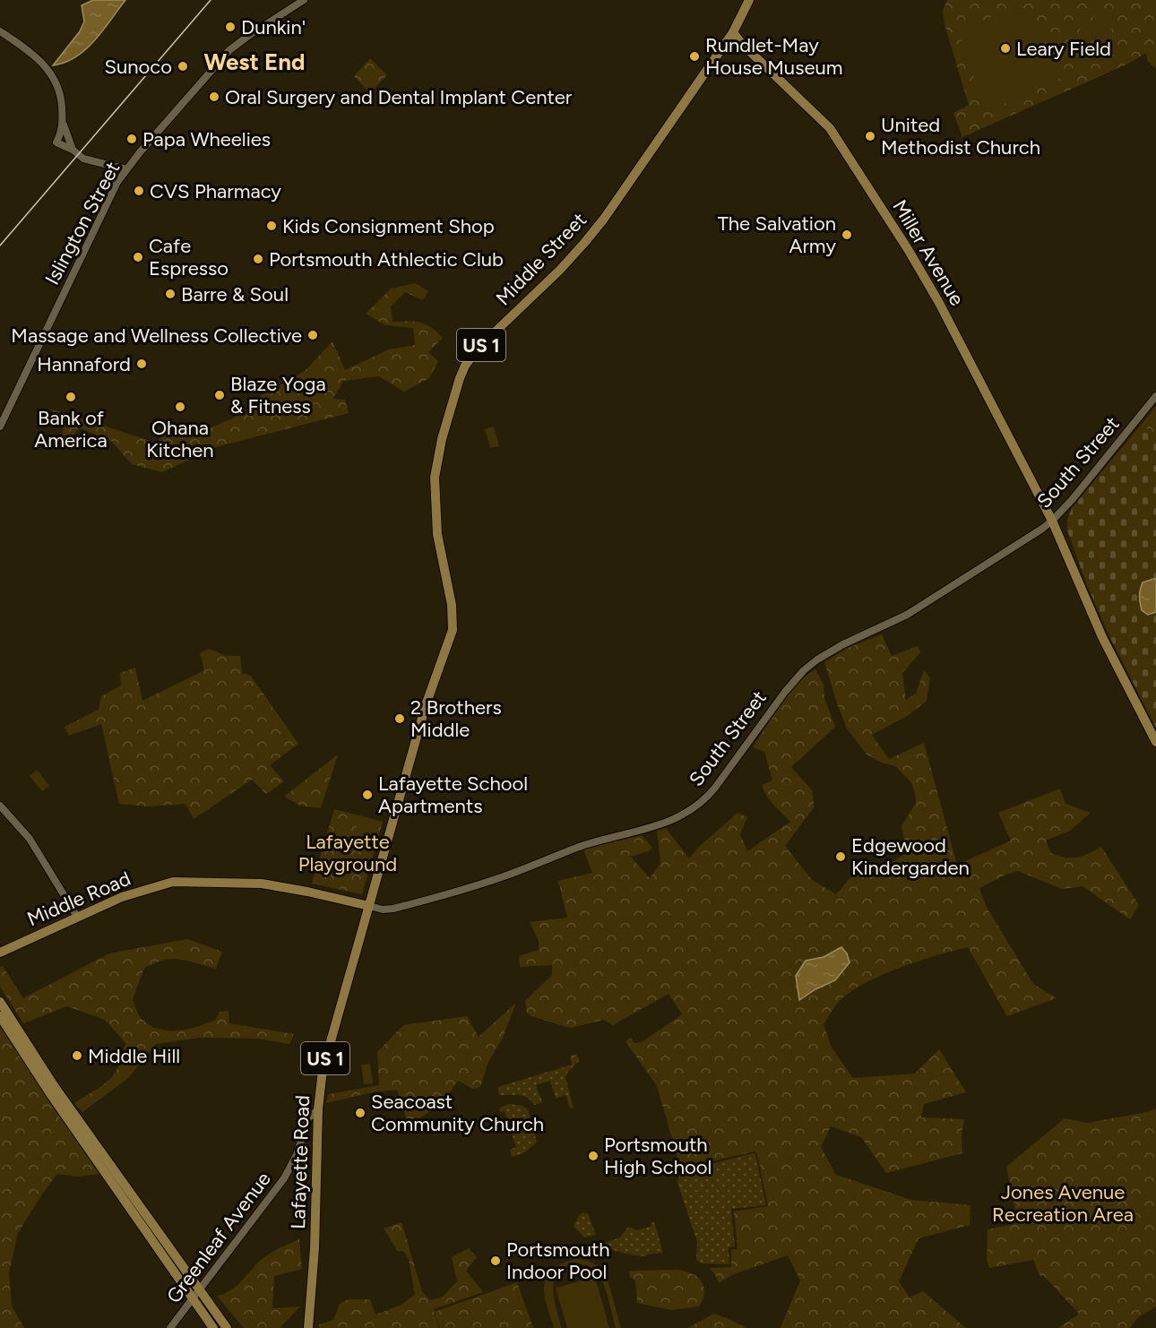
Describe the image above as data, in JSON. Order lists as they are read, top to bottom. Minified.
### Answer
{"streets":{"main road":["Miller Avenue","Middle Street","US 1","South Street","Middle Road","Lafayette Road"],"street":["Islington Street","Greenleaf Avenue"]},"crossings":[["Miller Avenue","Middle Street"],["Miller Avenue","South Street"],["Middle Street","Lafayette Road"],["South Street","Middle Road"],["South Street","Lafayette Road"],["Lafayette Road","Greenleaf Avenue"]],"districts":["West End"],"parks":["Lafayette Playground","Jones Avenue Recreation Area"],"places":["Dunkin'","Leary Field","Rundlet-May House Museum","Sunoco","Oral Surgery and Dental Implant Center","United Methodist Church","Papa Wheelies","CVS Pharmacy","Kids Consignment Shop","The Salvation Army","Cafe Espresso","Portsmouth Athlectic Club","Barre & Soul","Massage and Wellness Collective","Hannaford","Blaze Yoga & Fitness","Bank of America","Ohana Kitchen","2 Brothers Middle","Lafayette School Apartments","Edgewood Kindergarden","Middle Hill","Seacoast Community Church","Portsmouth High School","Portsmouth Indoor Pool"]}
